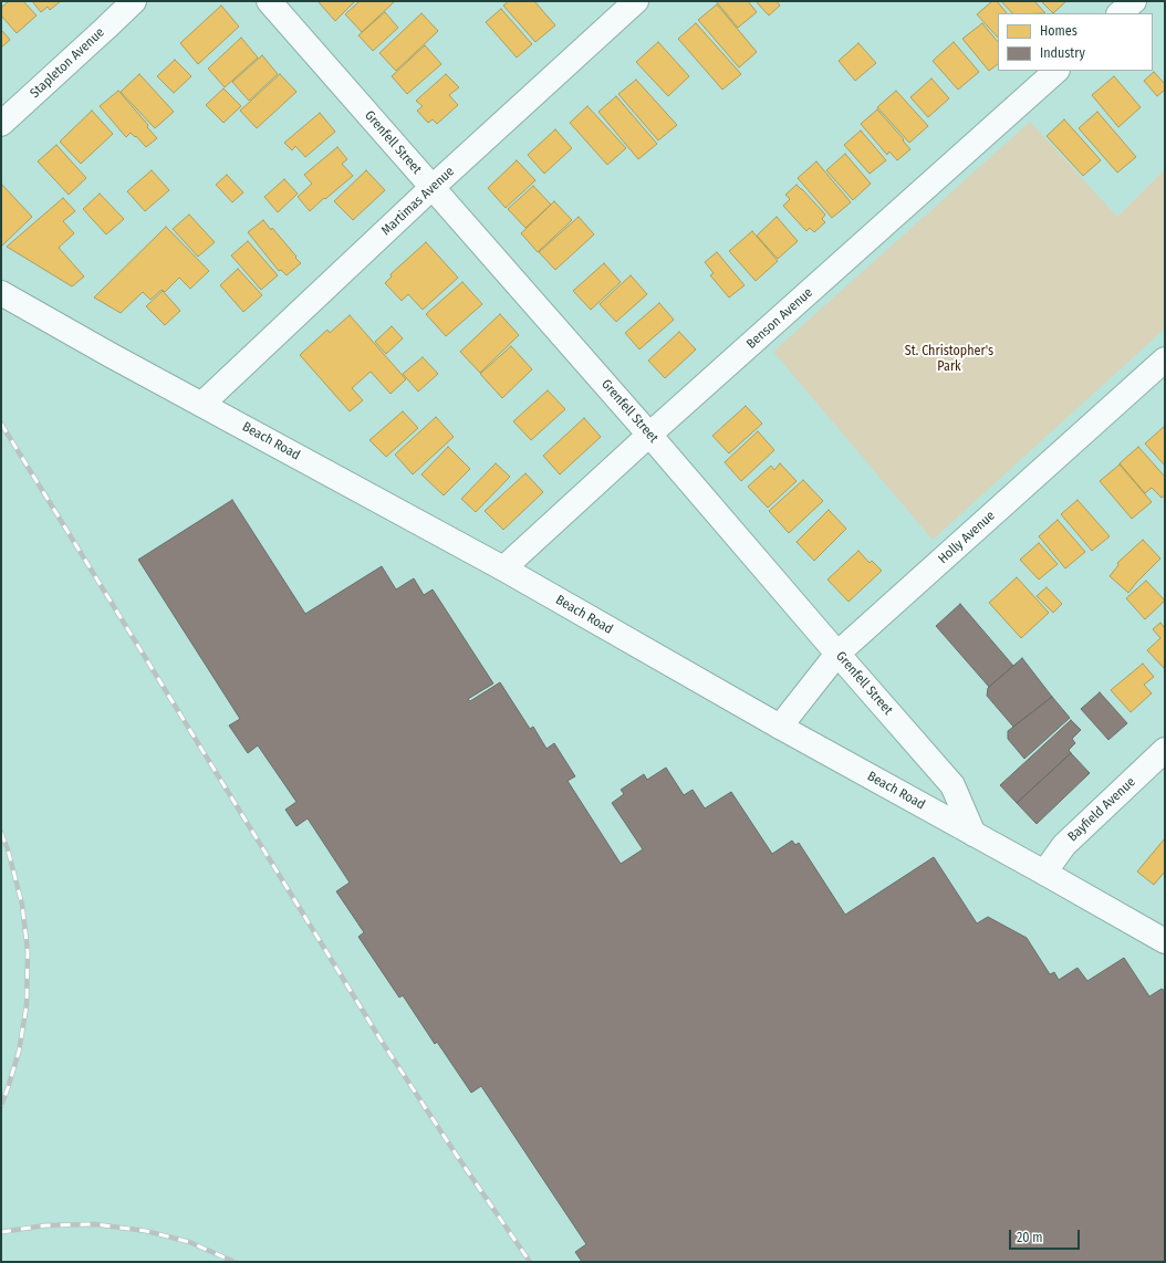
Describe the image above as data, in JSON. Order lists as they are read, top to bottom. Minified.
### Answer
{"streets":{"street":["Stapleton Avenue","Grenfell Street","Martimas Avenue","Benson Avenue","Beach Road","Holly Avenue","Bayfield Avenue"]},"crossings":[["Grenfell Street","Martimas Avenue"],["Grenfell Street","Benson Avenue"],["Grenfell Street","Beach Road"],["Grenfell Street","Holly Avenue"],["Martimas Avenue","Beach Road"],["Benson Avenue","Beach Road"],["Beach Road","Holly Avenue"],["Beach Road","Bayfield Avenue"]],"parks":["St. Christopher's Park"],"legend":["Homes","Industry"],"scale_bar":"20 m"}
